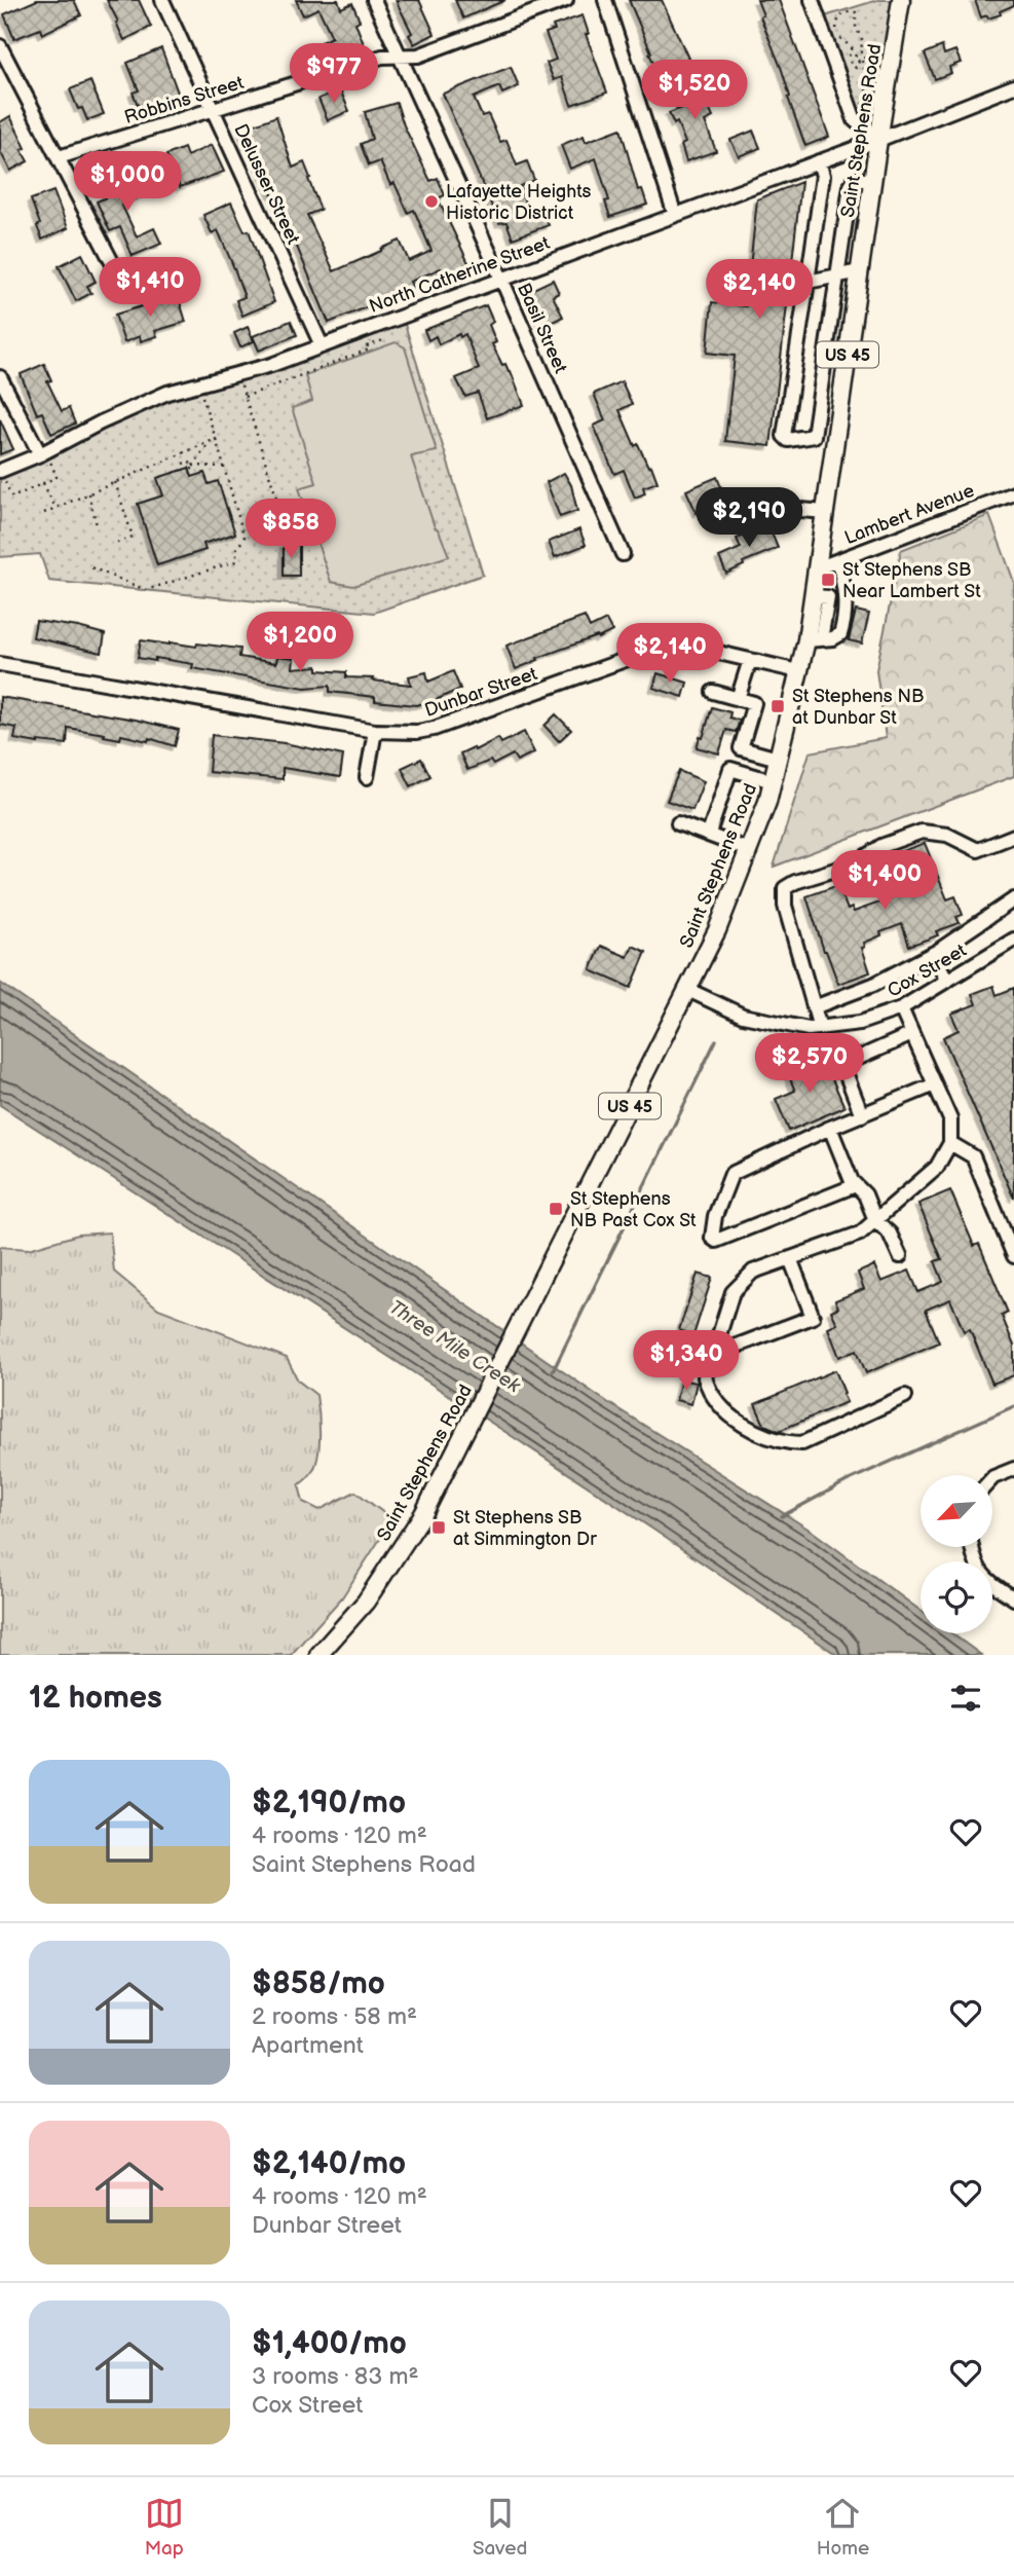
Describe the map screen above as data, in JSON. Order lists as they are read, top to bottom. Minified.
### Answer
{"streets":{"main road":["Saint Stephens Road","US 45"],"street":["Robbins Street","Delusser Street","North Catherine Street","Basil Street","Lambert Avenue","Dunbar Street","Cox Street"]},"crossings":[["Robbins Street","Delusser Street"],["Robbins Street","Basil Street"],["Saint Stephens Road","North Catherine Street"],["Saint Stephens Road","Lambert Avenue"],["Saint Stephens Road","Dunbar Street"],["Saint Stephens Road","Cox Street"],["Delusser Street","North Catherine Street"],["North Catherine Street","Basil Street"]],"water":["Three Mile Creek"],"places":{"other":["Lafayette Heights Historic District"],"transit":["St Stephens SB Near Lambert St","St Stephens NB at Dunbar St","St Stephens NB Past Cox St","St Stephens SB at Simmington Dr"]},"north":"bottom left","page":{"price":["$977","$1,520","$1,000","$1,410","$2,140","$2,190","$858","$1,200","$2,140","$1,400","$2,570","$1,340"],"heading":"12 homes","list":[{"name":"$2,190/mo","note":"4 rooms · 120 m² · Saint Stephens Road"},{"name":"$858/mo","note":"2 rooms · 58 m² · Apartment"},{"name":"$2,140/mo","note":"4 rooms · 120 m² · Dunbar Street"},{"name":"$1,400/mo","note":"3 rooms · 83 m² · Cox Street"}],"tabs":["Map","Saved","Home"]}}
